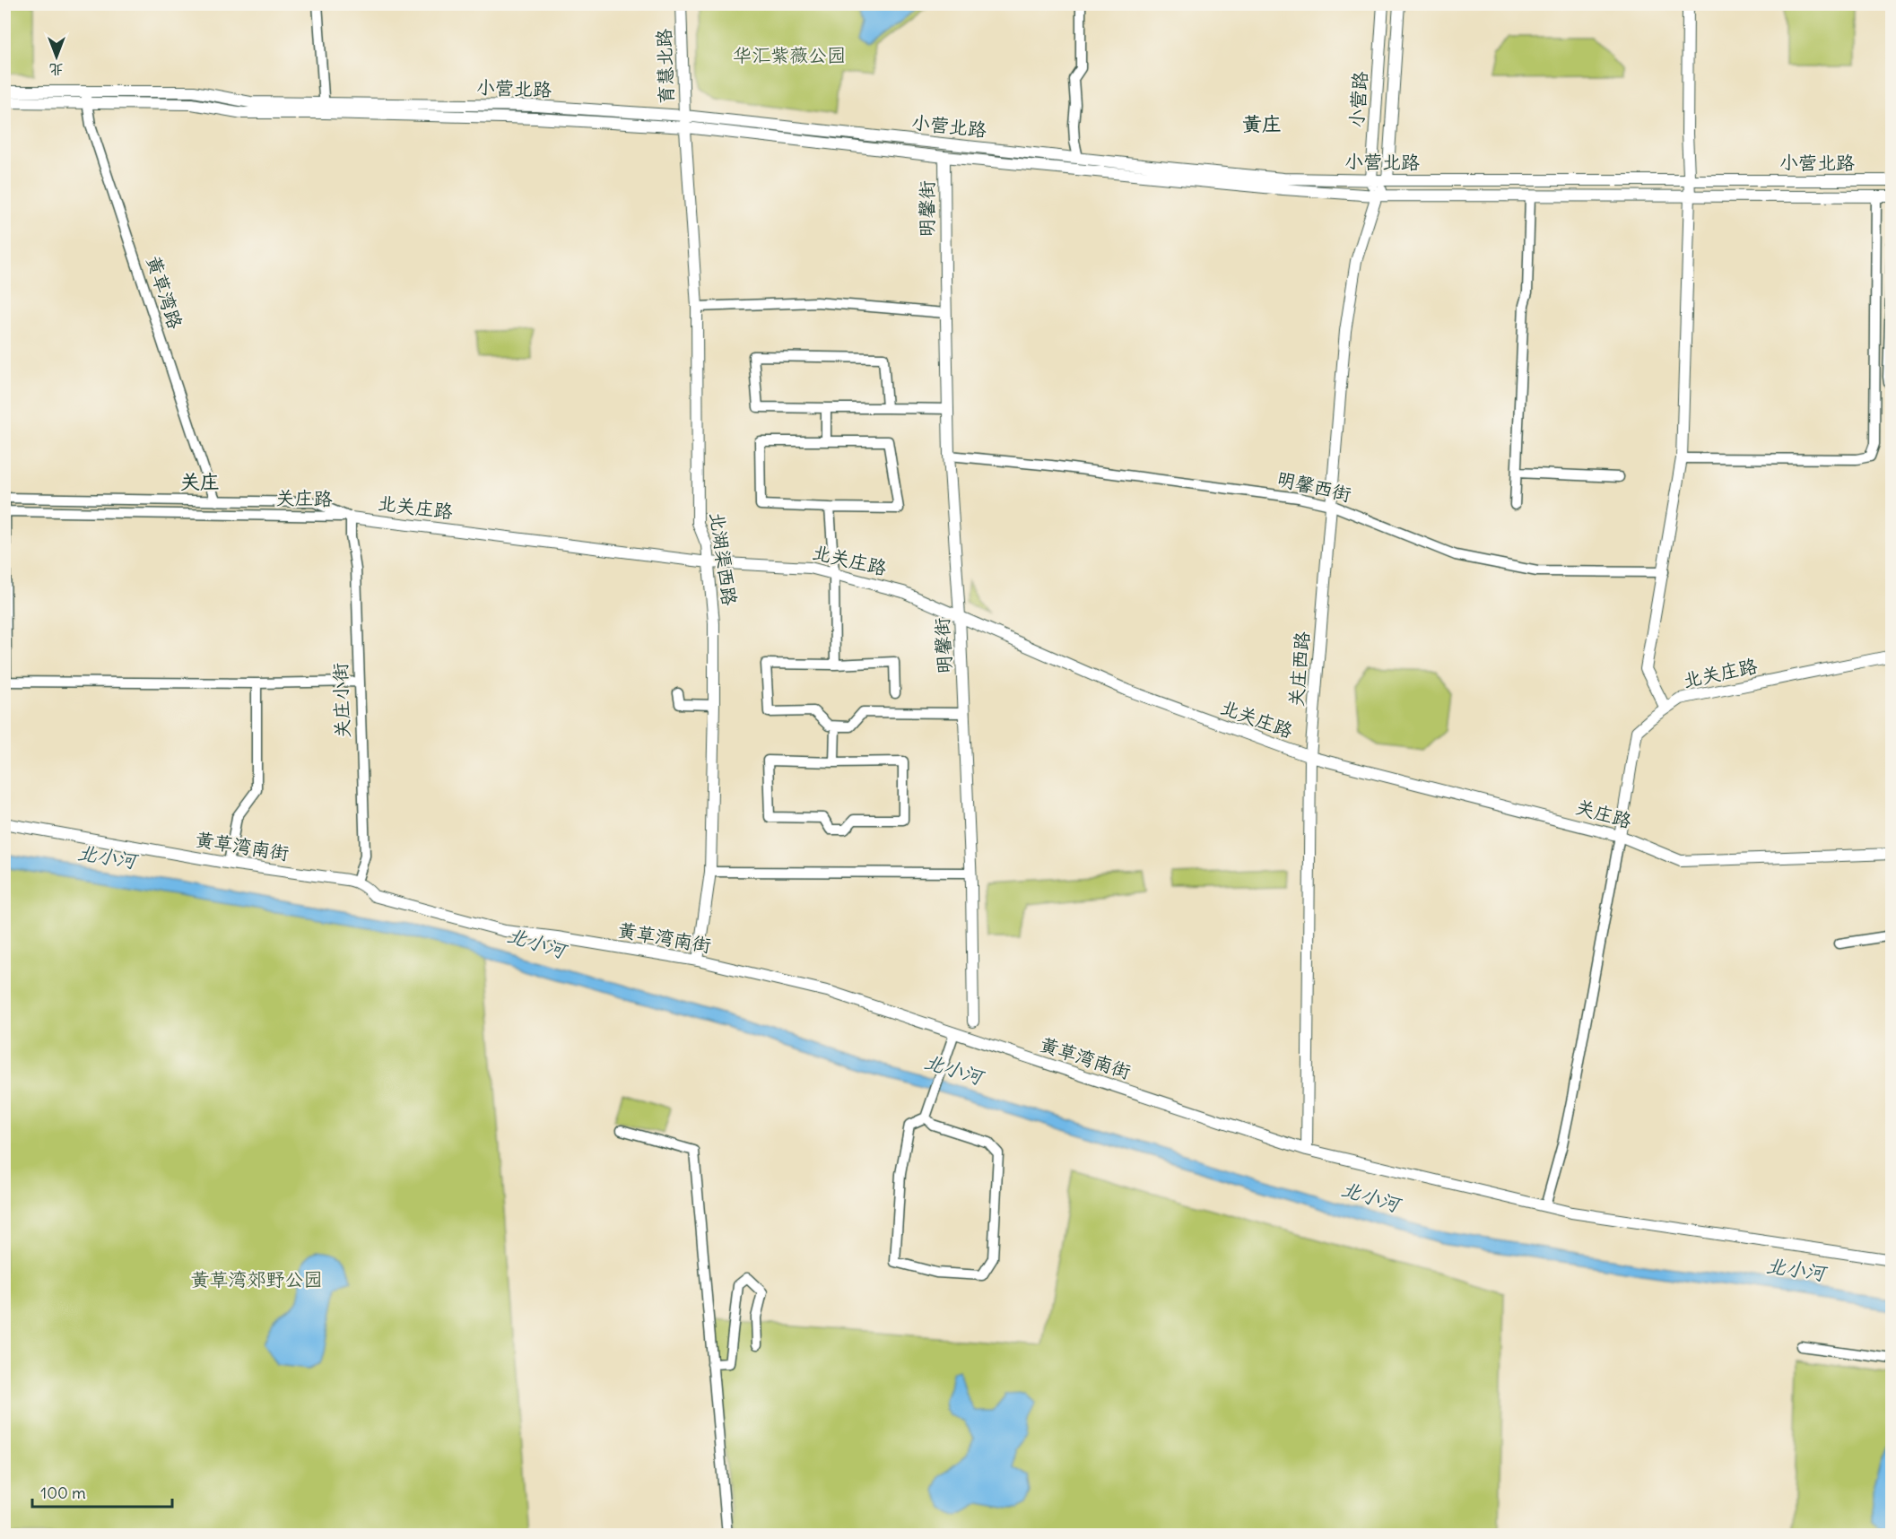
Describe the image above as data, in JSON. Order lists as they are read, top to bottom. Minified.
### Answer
{"streets":{"street":["育慧北路","小营北路","小营路","明馨街","黄草湾路","明馨西街","关庄路","北关庄路","北湖渠西路","关庄西路","关庄小街","黄草湾南街"]},"crossings":[["育慧北路","小营北路"],["育慧北路","北湖渠西路"],["小营北路","小营路"],["小营北路","明馨街"],["小营北路","黄草湾路"],["小营北路","北湖渠西路"],["小营北路","关庄西路"],["小营路","关庄西路"],["明馨街","明馨西街"],["明馨街","北关庄路"],["黄草湾路","关庄路"],["明馨西街","关庄西路"],["关庄路","北关庄路"],["关庄路","关庄西路"],["关庄路","关庄小街"],["北关庄路","北湖渠西路"],["北关庄路","关庄西路"],["北关庄路","关庄小街"],["北湖渠西路","黄草湾南街"],["关庄西路","黄草湾南街"],["关庄小街","黄草湾南街"]],"districts":["黄庄","关庄"],"water":["北小河"],"parks":["华汇紫薇公园","黄草湾郊野公园"],"scale_bar":"100 m","north":"bottom"}
